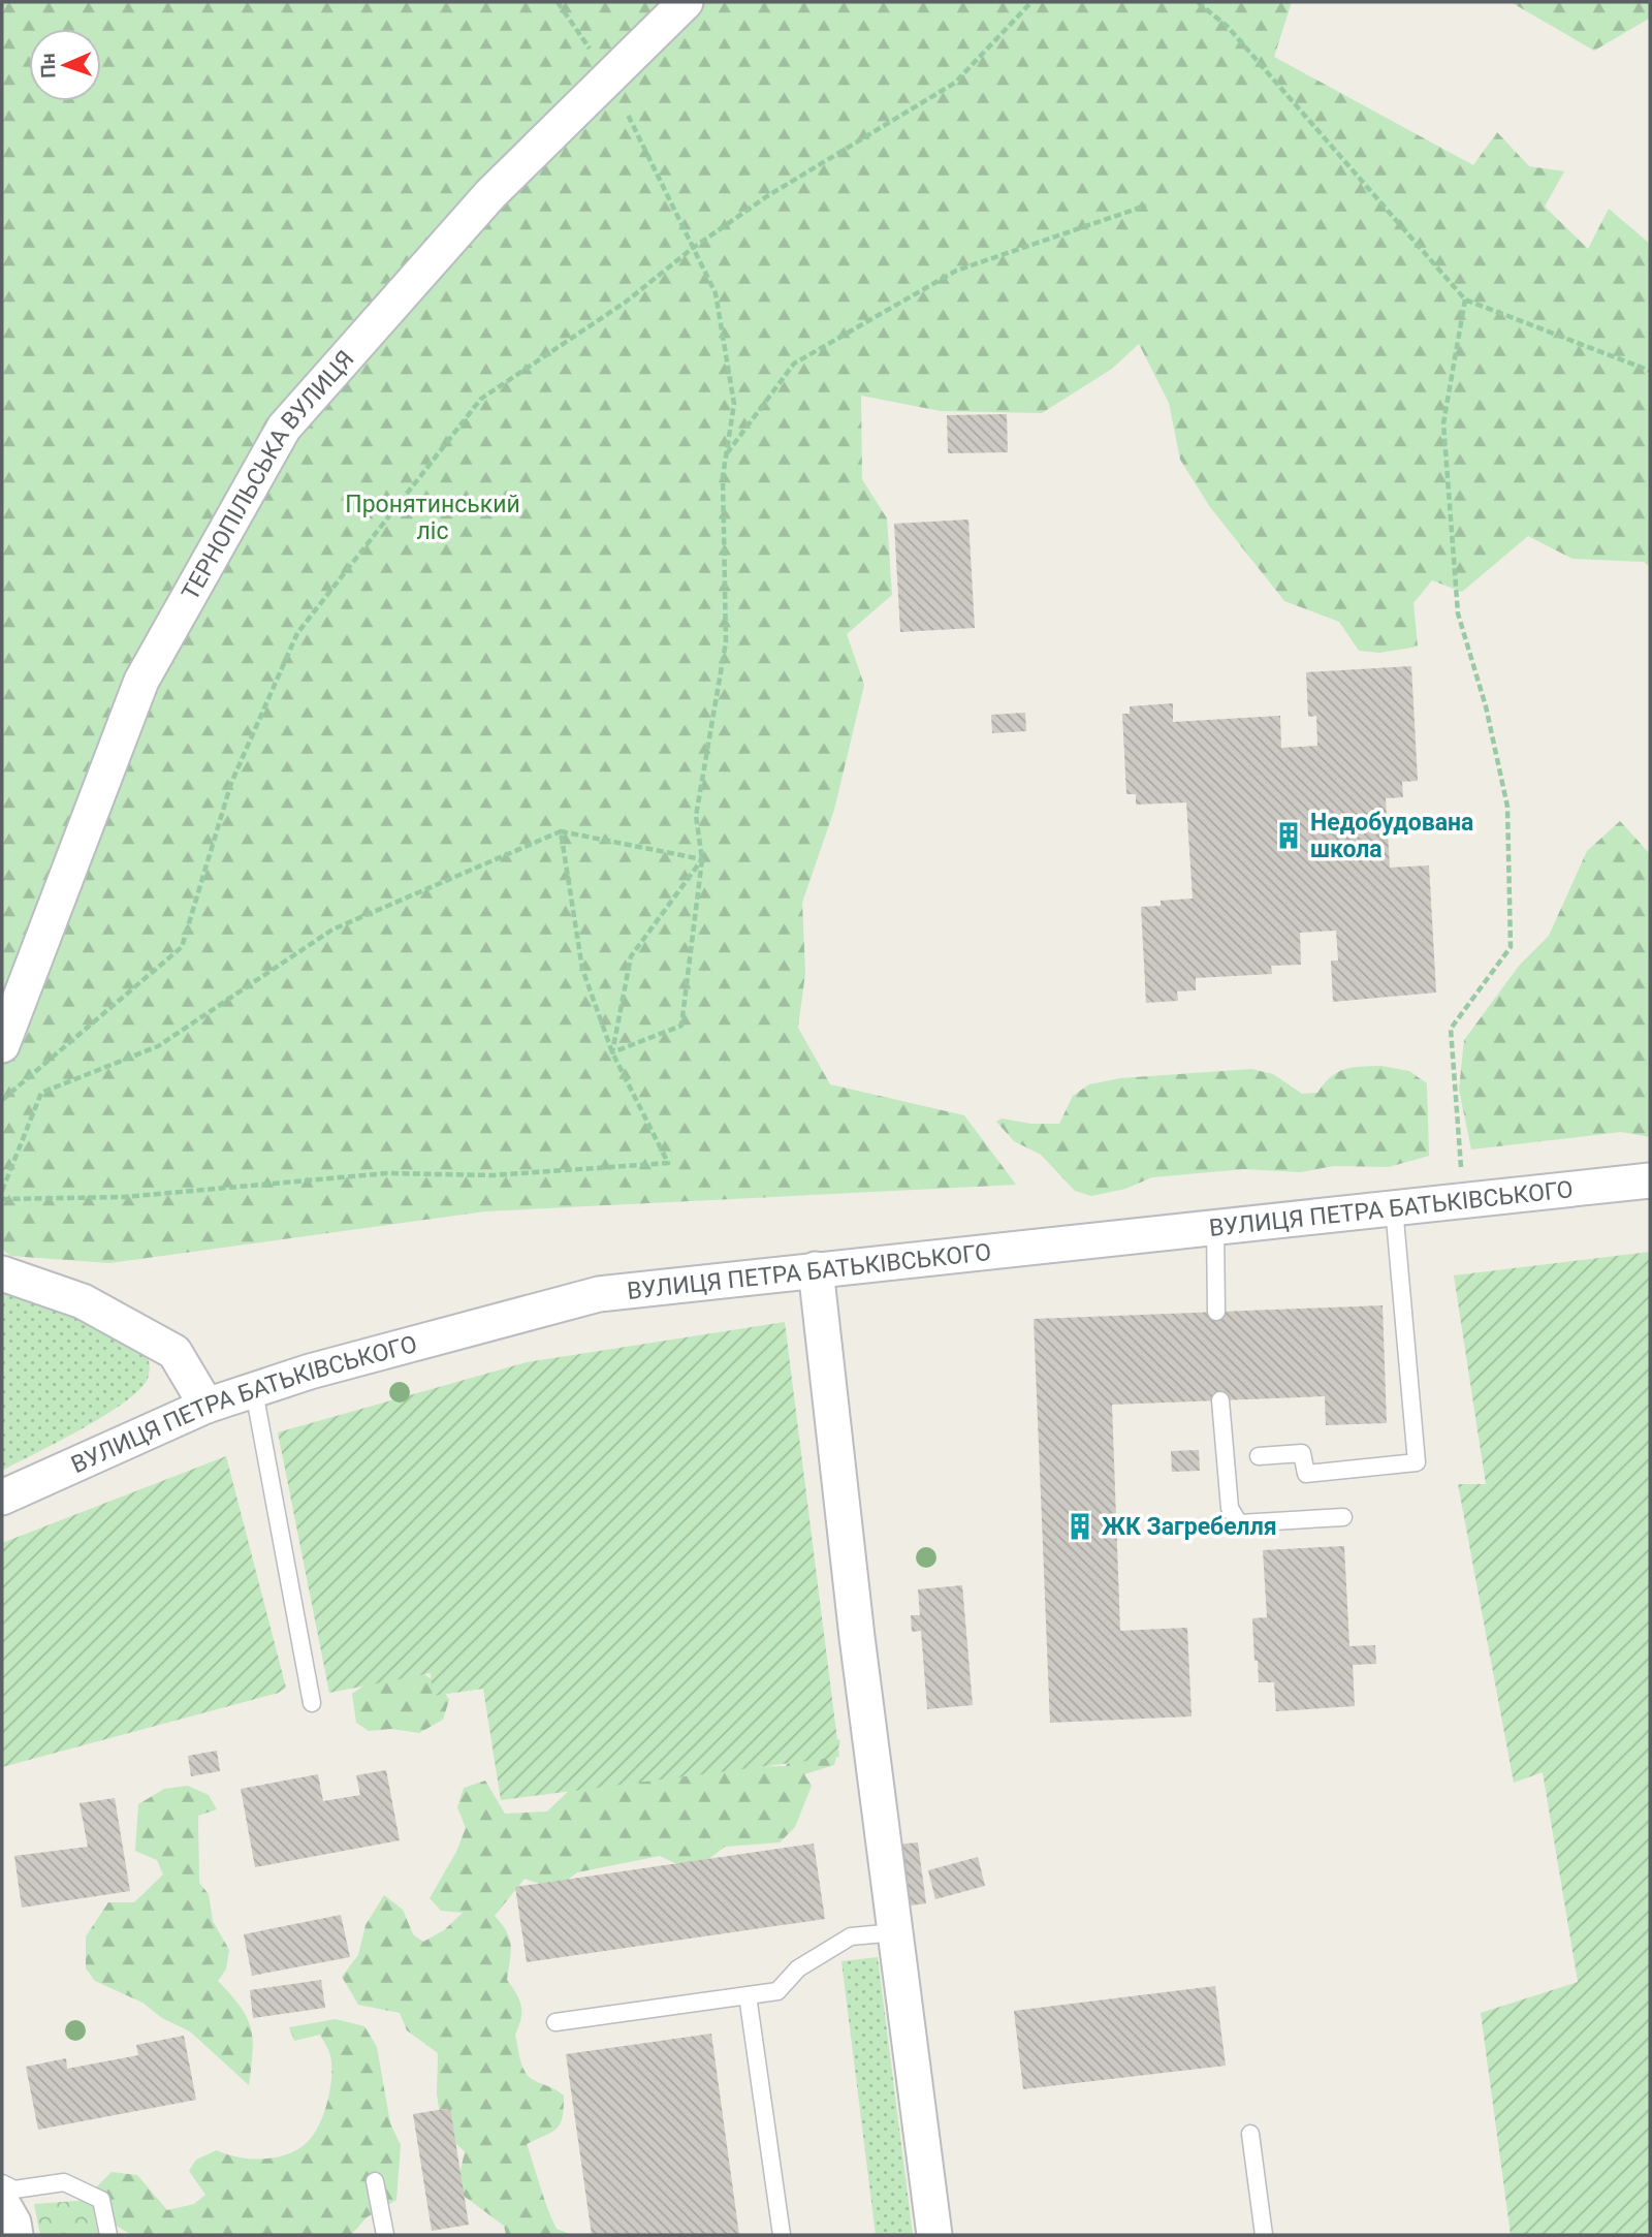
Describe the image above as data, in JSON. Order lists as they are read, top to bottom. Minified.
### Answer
{"streets":{"street":["ТЕРНОПІЛЬСЬКА ВУЛИЦЯ","ВУЛИЦЯ ПЕТРА БАТЬКІВСЬКОГО"]},"parks":["Пронятинський ліс"],"places":{"building":["Недобудована школа","ЖК Загребелля"]},"north":"left"}
